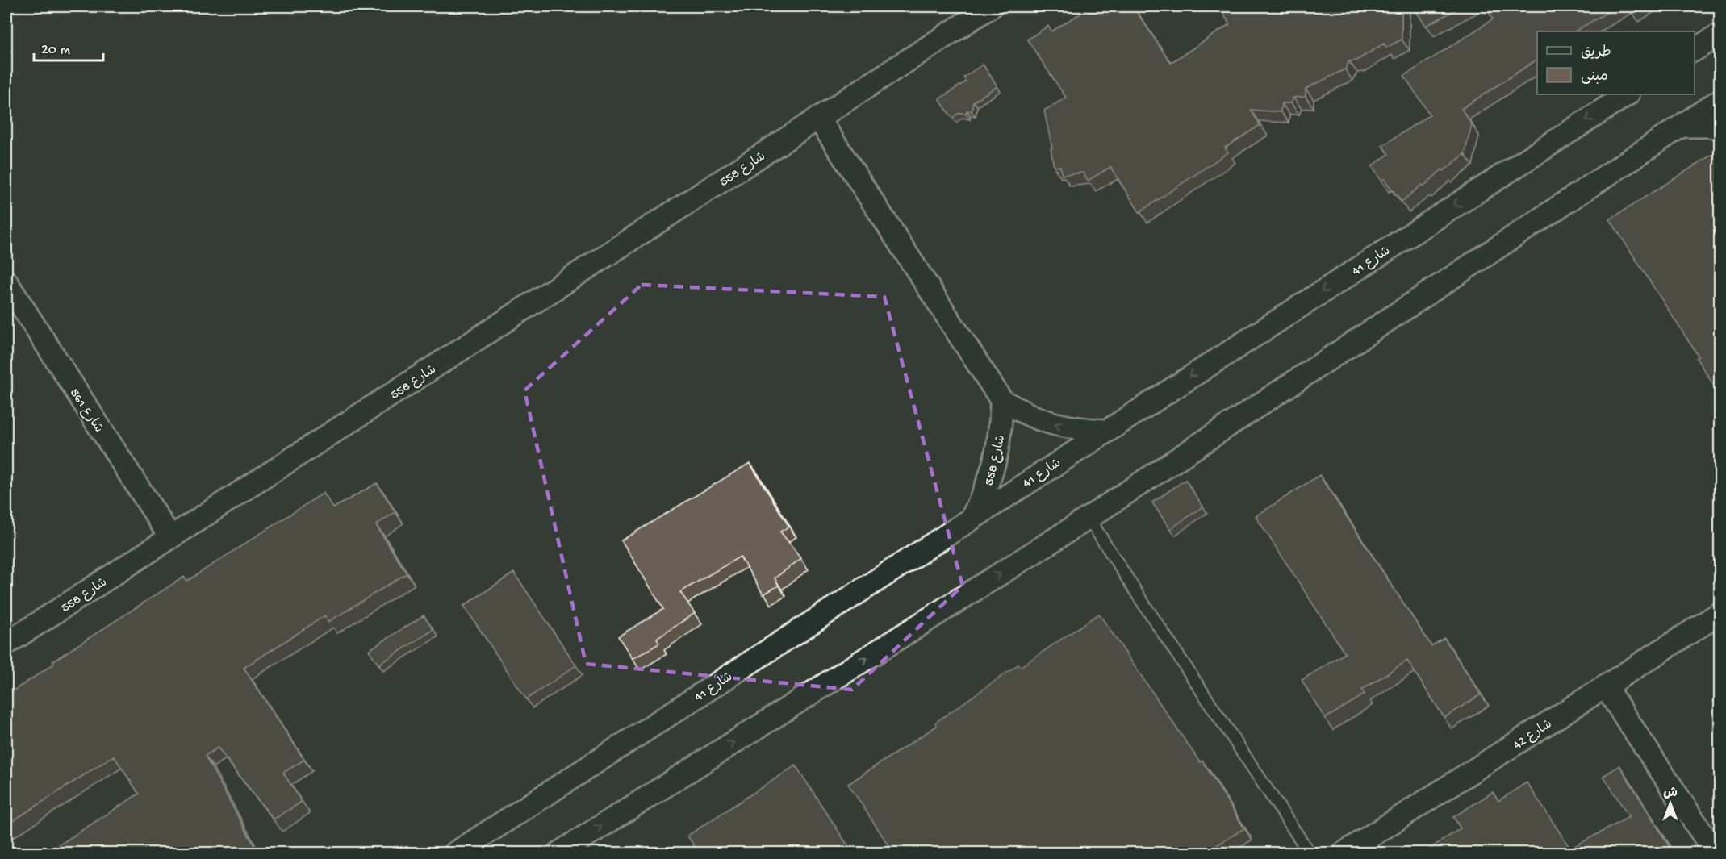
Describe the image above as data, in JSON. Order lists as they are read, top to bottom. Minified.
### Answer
{"streets":{"street":["شارع 558","شارع 41","شارع 561","شارع 42"]},"crossings":[["شارع 558","شارع 41"],["شارع 558","شارع 561"]],"legend":["طريق","مبنى"],"scale_bar":"20 m","north":"top"}
